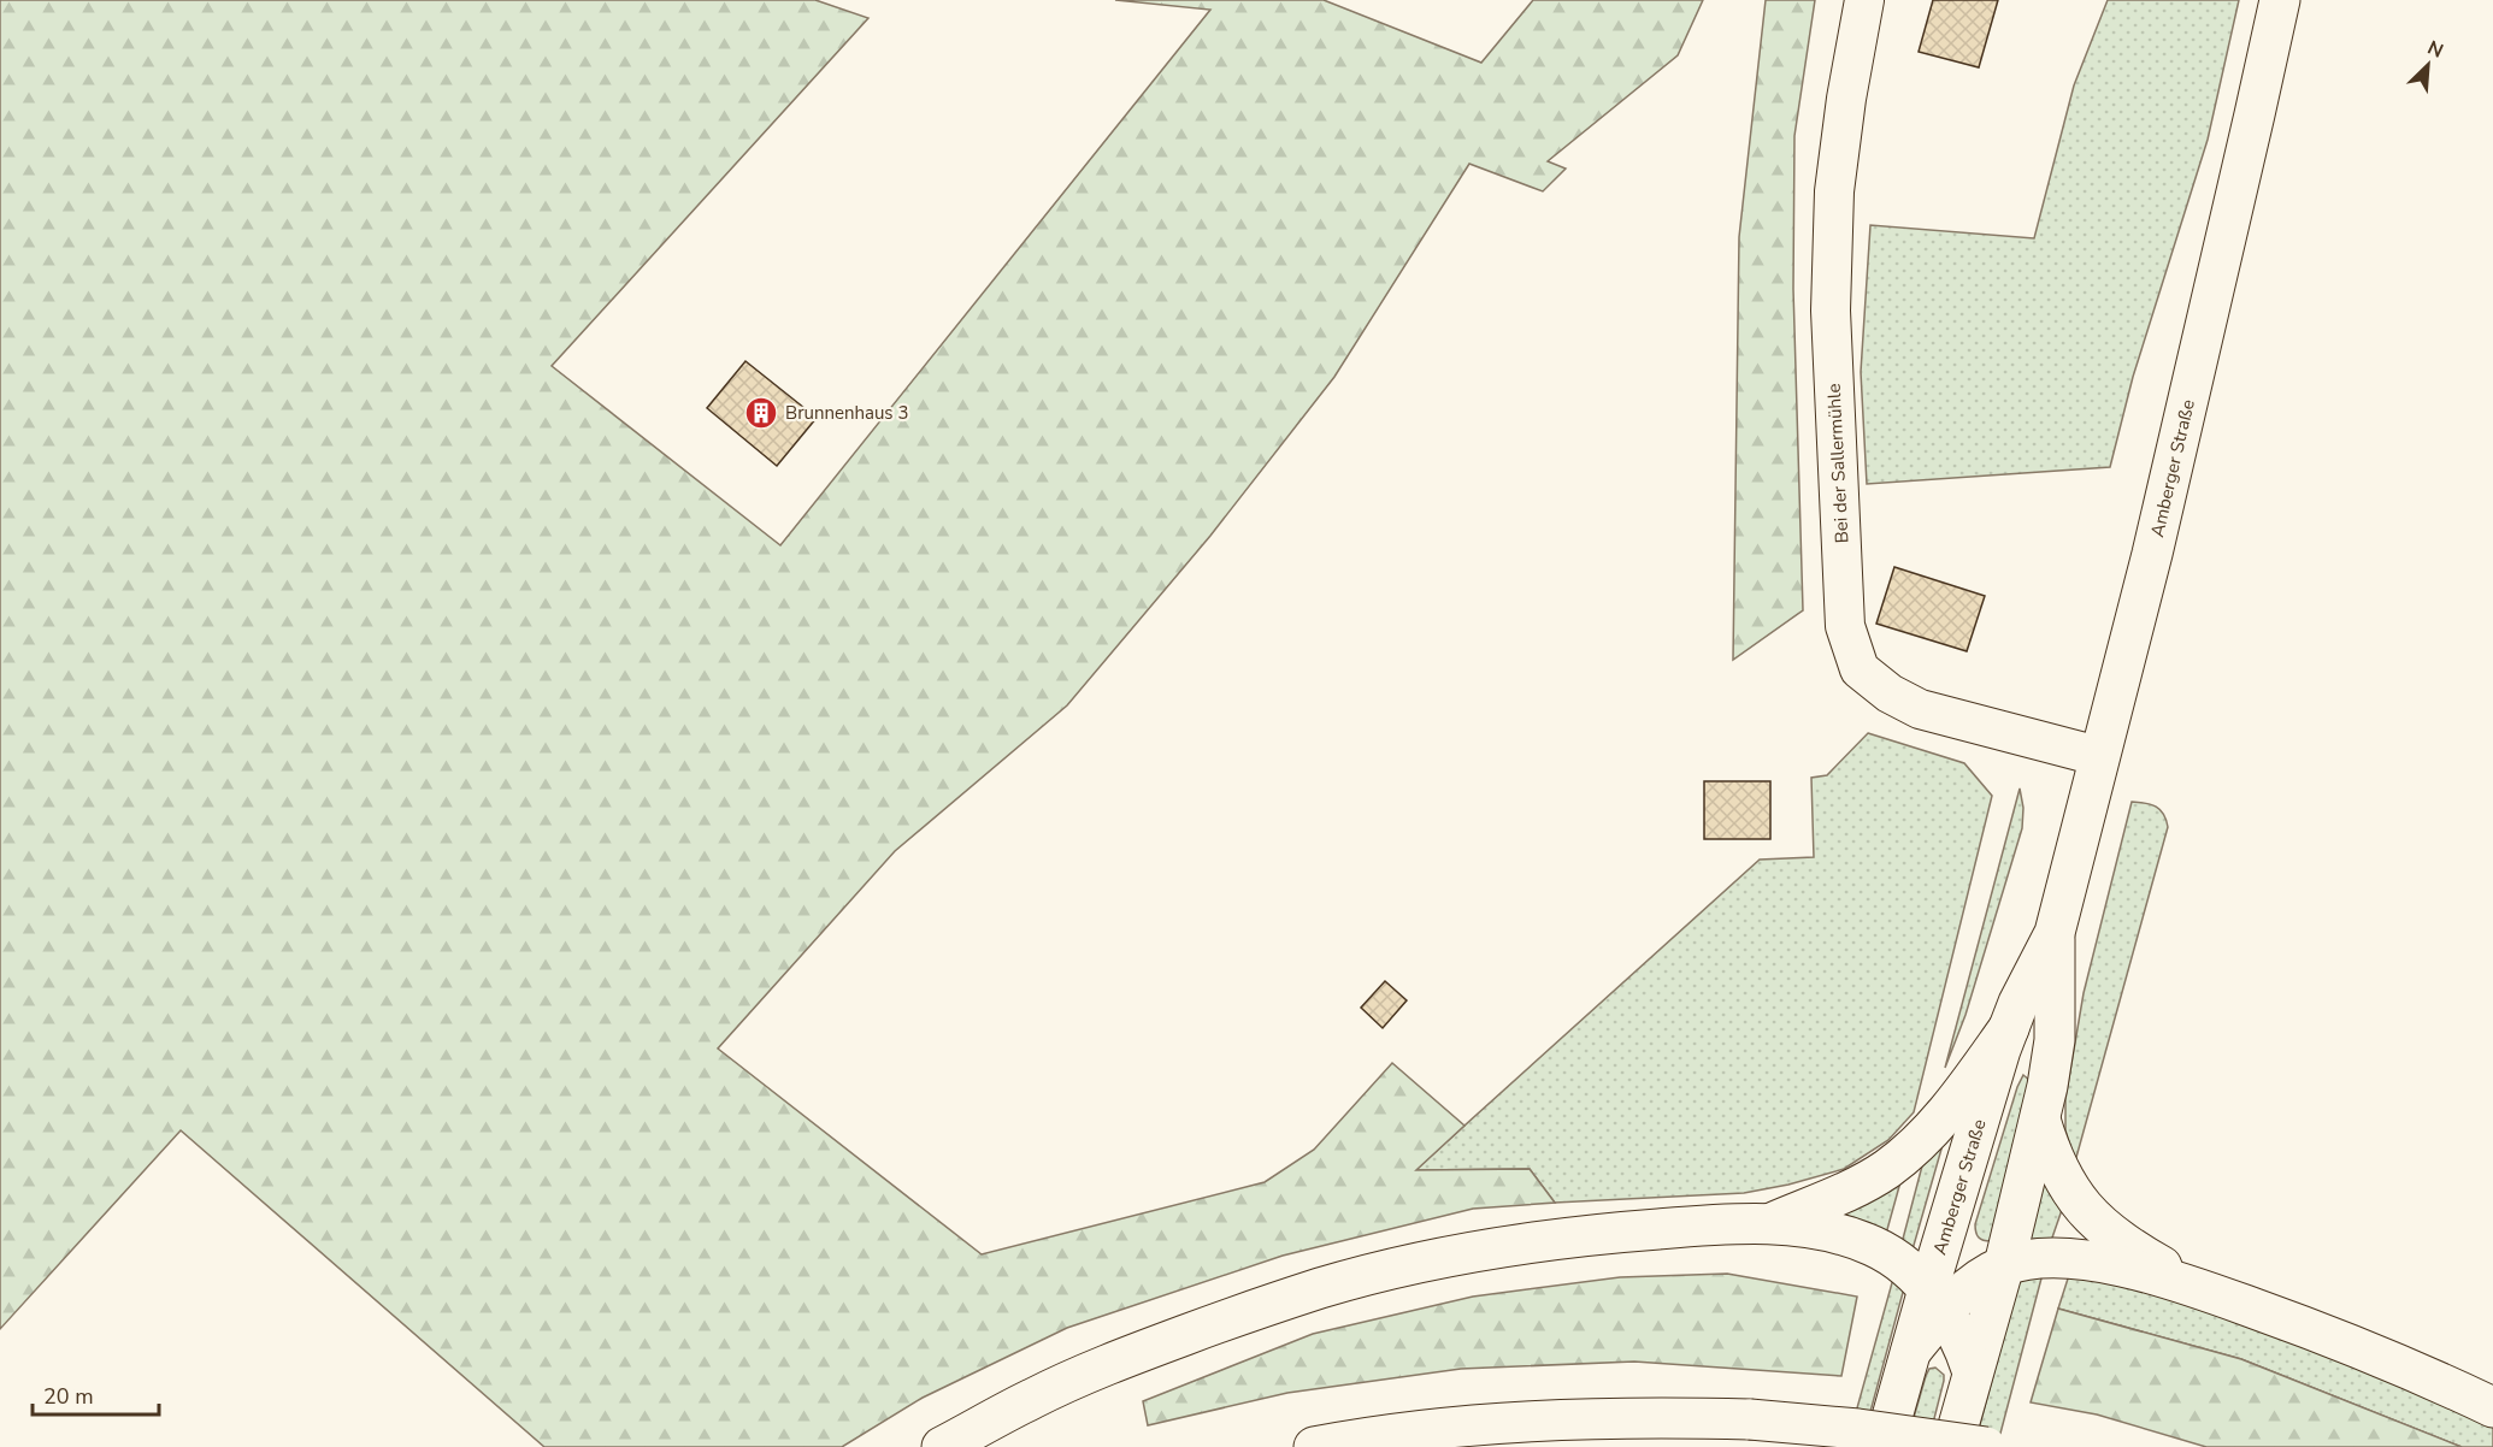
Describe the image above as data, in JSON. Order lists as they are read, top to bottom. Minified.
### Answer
{"streets":{"main road":["Amberger Straße"],"street":["Bei der Sallermühle"]},"crossings":[["Bei der Sallermühle","Amberger Straße"]],"places":{"building":["Brunnenhaus 3"]},"scale_bar":"20 m","north":"top right"}
